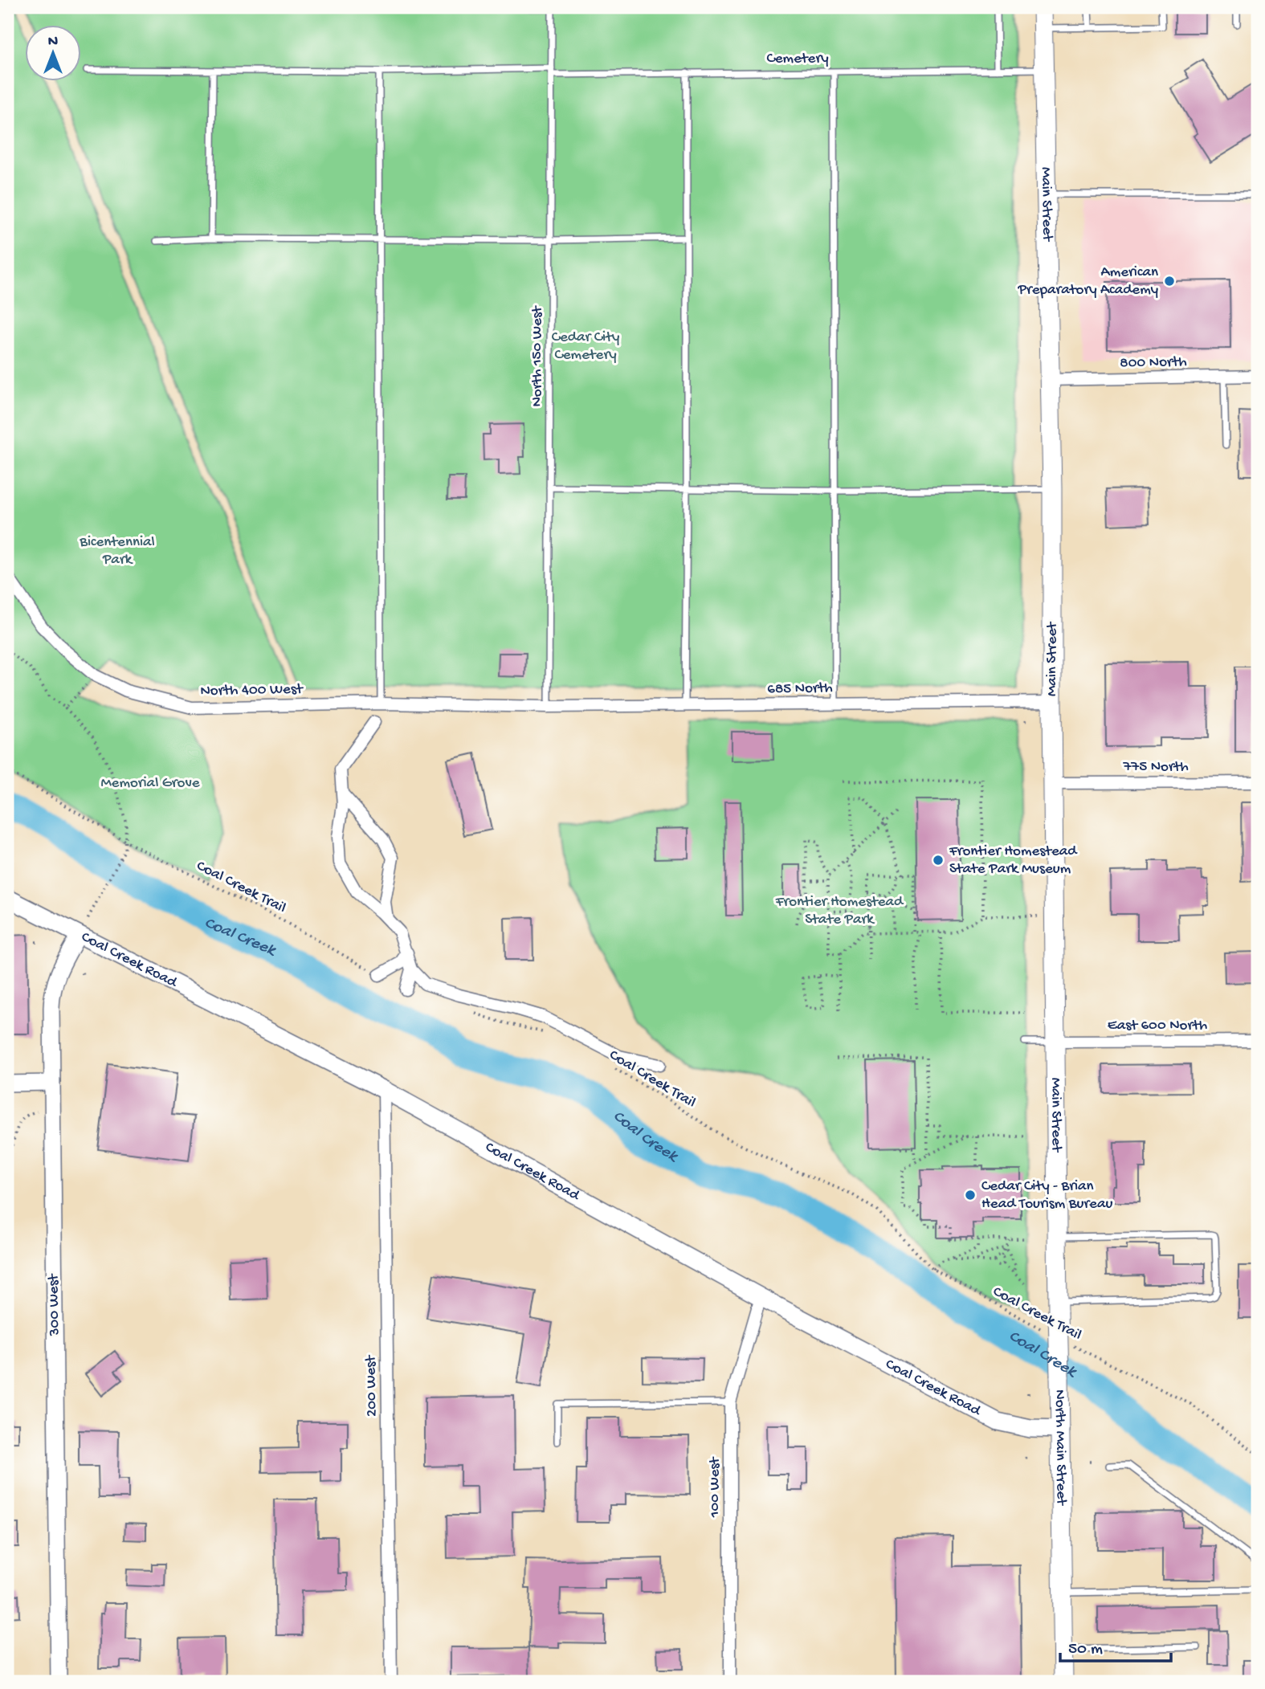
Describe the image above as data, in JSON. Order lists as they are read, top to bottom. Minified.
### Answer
{"streets":{"main road":["Main Street","Coal Creek Road","North Main Street"],"street":["800 North","685 North","North 400 West","775 North","East 600 North","300 West","200 West","100 West"],"lane":["Cemetery","North 150 West"],"path":["Coal Creek Trail"]},"crossings":[["Cemetery","Main Street"],["Cemetery","North 150 West"],["Main Street","800 North"],["Main Street","685 North"],["Main Street","775 North"],["Main Street","East 600 North"],["Main Street","North Main Street"],["North 150 West","685 North"],["North 150 West","North 400 West"],["685 North","North 400 West"],["Coal Creek Road","300 West"],["Coal Creek Road","200 West"],["Coal Creek Road","North Main Street"],["Coal Creek Road","100 West"]],"water":["Coal Creek"],"parks":["Cedar City Cemetery","Bicentennial Park","Memorial Grove","Frontier Homestead State Park"],"places":["American Preparatory Academy","Frontier Homestead State Park Museum","Cedar City - Brian Head Tourism Bureau"],"scale_bar":"50 m","north":"top"}
